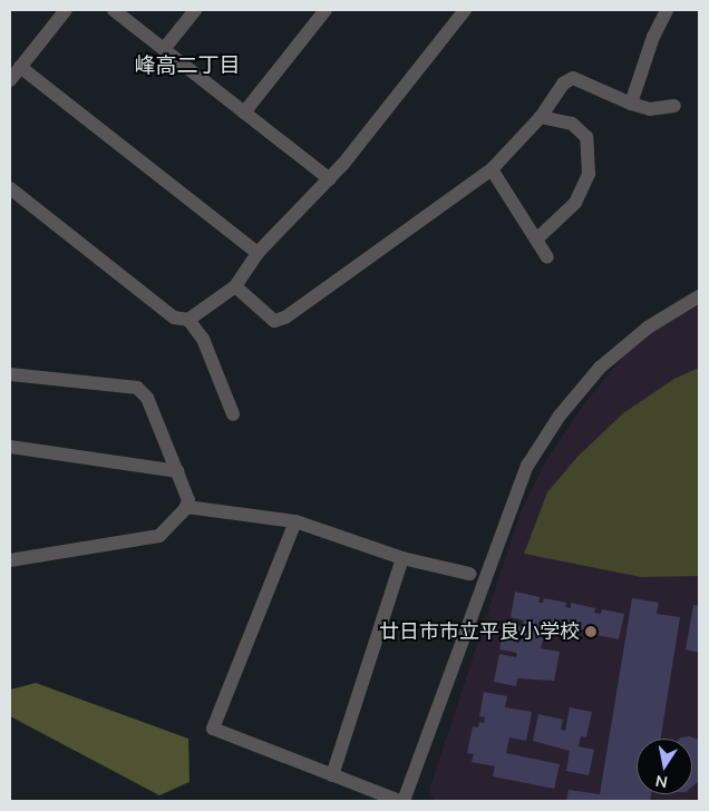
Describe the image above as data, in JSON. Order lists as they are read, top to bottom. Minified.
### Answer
{"districts":["峰高二丁目"],"places":["廿日市市立平良小学校"],"north":"bottom"}
